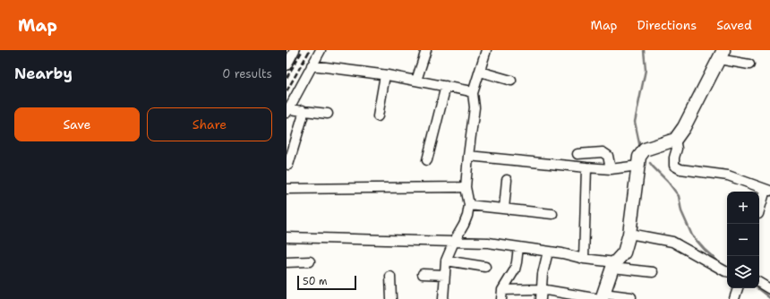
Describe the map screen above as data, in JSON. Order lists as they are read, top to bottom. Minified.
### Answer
{"scale_bar":"50 m","page":{"header":"Map","nav":["Map","Directions","Saved"],"heading":["Nearby","0 results"],"buttons":["Save","Share"],"map_buttons":["+","−"],"scale":"50 m"}}
